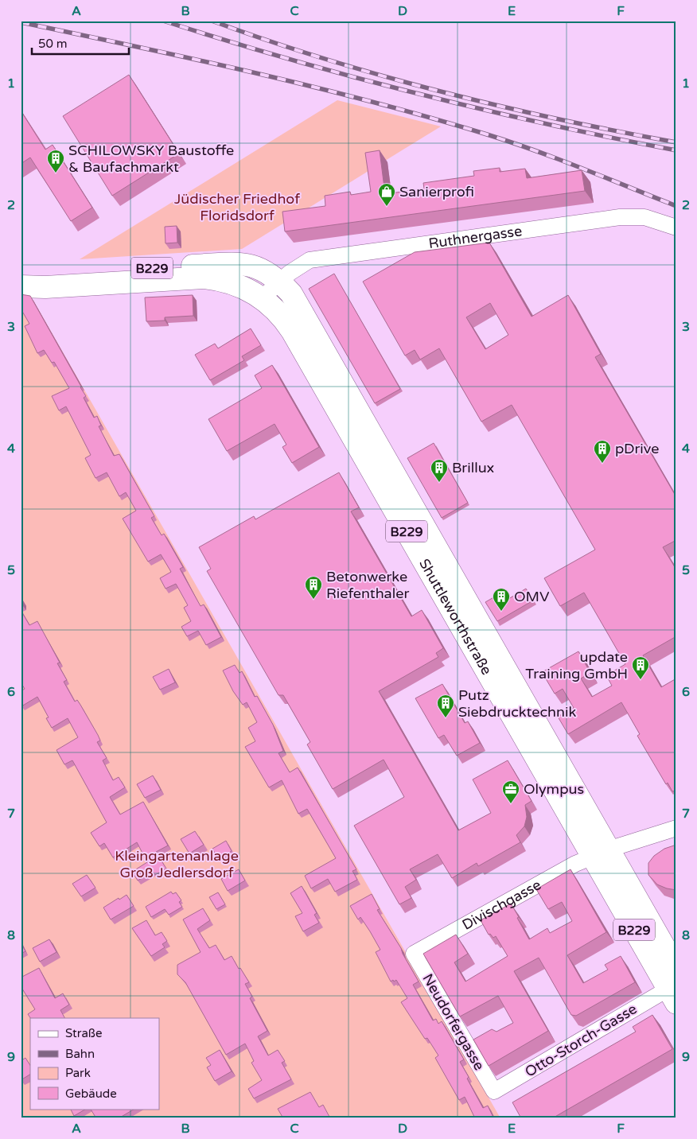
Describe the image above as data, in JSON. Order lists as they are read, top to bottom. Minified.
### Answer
{"streets":{"main road":["B229","Shuttleworthstraße"],"street":["Ruthnergasse","Divischgasse","Neudorfergasse","Otto-Storch-Gasse"]},"crossings":[["Ruthnergasse","B229"],["Ruthnergasse","Shuttleworthstraße"],["B229","Shuttleworthstraße"],["Shuttleworthstraße","Divischgasse"],["Shuttleworthstraße","Otto-Storch-Gasse"],["Divischgasse","Neudorfergasse"],["Neudorfergasse","Otto-Storch-Gasse"]],"parks":["Jüdischer Friedhof Floridsdorf","Kleingartenanlage Groß Jedlersdorf"],"places":{"building":["SCHILOWSKY Baustoffe & Baufachmarkt","pDrive","Brillux","Betonwerke Riefenthaler","OMV","update Training GmbH","Putz Siebdrucktechnik"],"shop":["Sanierprofi"],"office":["Olympus"]},"legend":["Straße","Bahn","Park","Gebäude"],"scale_bar":"50 m","grid":{"columns":["A","B","C","D","E","F"],"rows":["1","2","3","4","5","6","7","8","9"]}}
